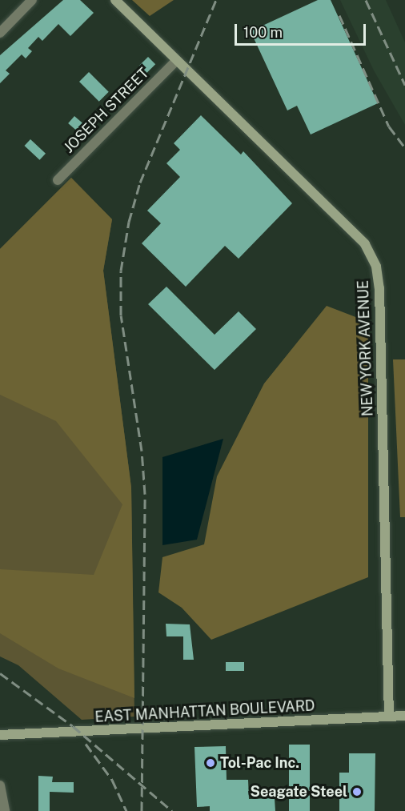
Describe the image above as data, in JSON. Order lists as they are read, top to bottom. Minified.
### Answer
{"streets":{"street":["JOSEPH STREET","NEW YORK AVENUE","EAST MANHATTAN BOULEVARD"]},"crossings":[["JOSEPH STREET","NEW YORK AVENUE"],["NEW YORK AVENUE","EAST MANHATTAN BOULEVARD"]],"places":["Tol-Pac Inc.","Seagate Steel"],"scale_bar":"100 m"}
